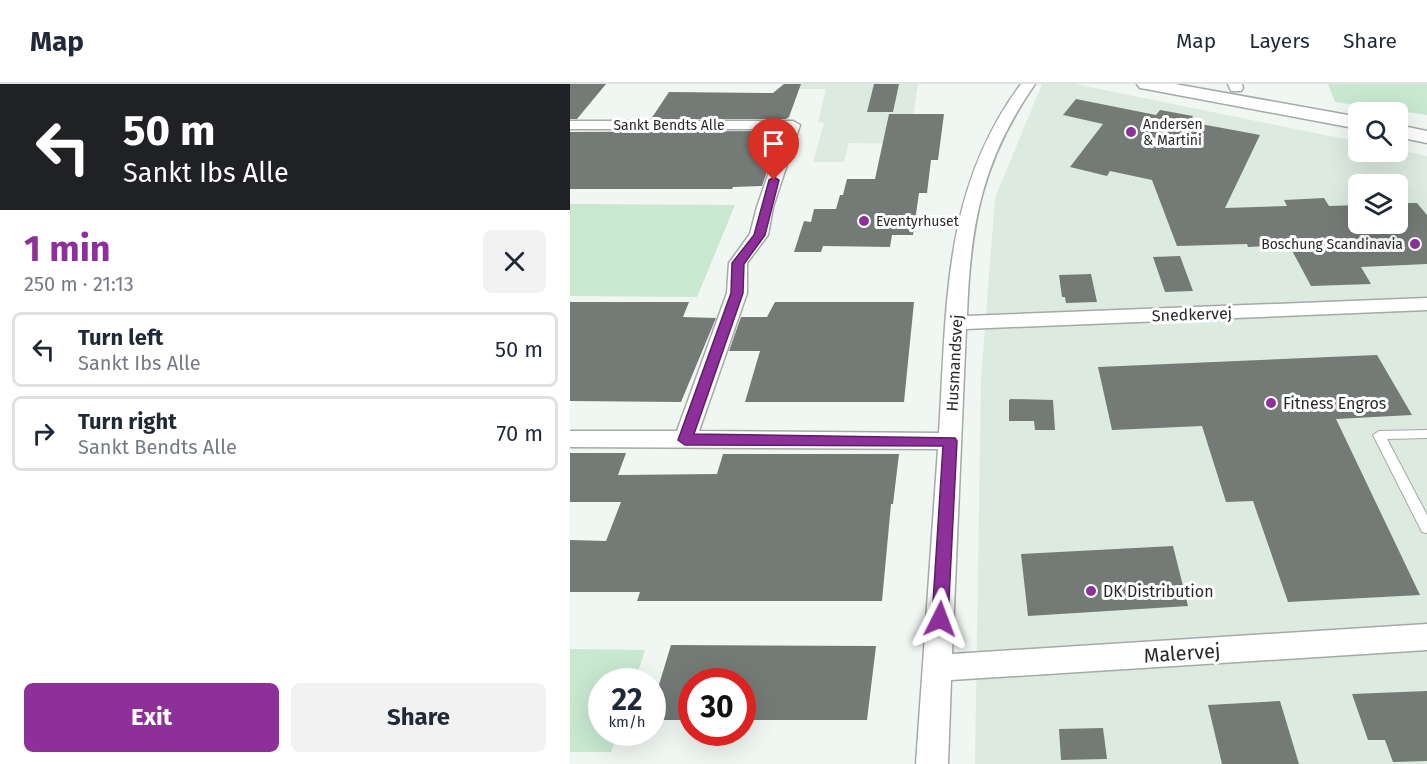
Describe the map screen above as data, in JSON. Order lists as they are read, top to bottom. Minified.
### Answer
{"streets":{"street":["Sankt Bendts Alle","Snedkervej","Husmandsvej","Malervej"]},"crossings":[["Snedkervej","Husmandsvej"],["Husmandsvej","Malervej"]],"places":["Andersen & Martini","Eventyrhuset","Boschung Scandinavia","Fitness Engros","DK Distribution"],"page":{"header":"Map","nav":["Map","Layers","Share"],"turn":["50 m","Sankt Ibs Alle"],"heading":["1 min","250 m · 21:13"],"list":[{"name":"Turn left","note":"Sankt Ibs Alle","value":"50 m"},{"name":"Turn right","note":"Sankt Bendts Alle","value":"70 m"}],"speed":"22 km/h","limit":"30","buttons":["Exit","Share"]}}
